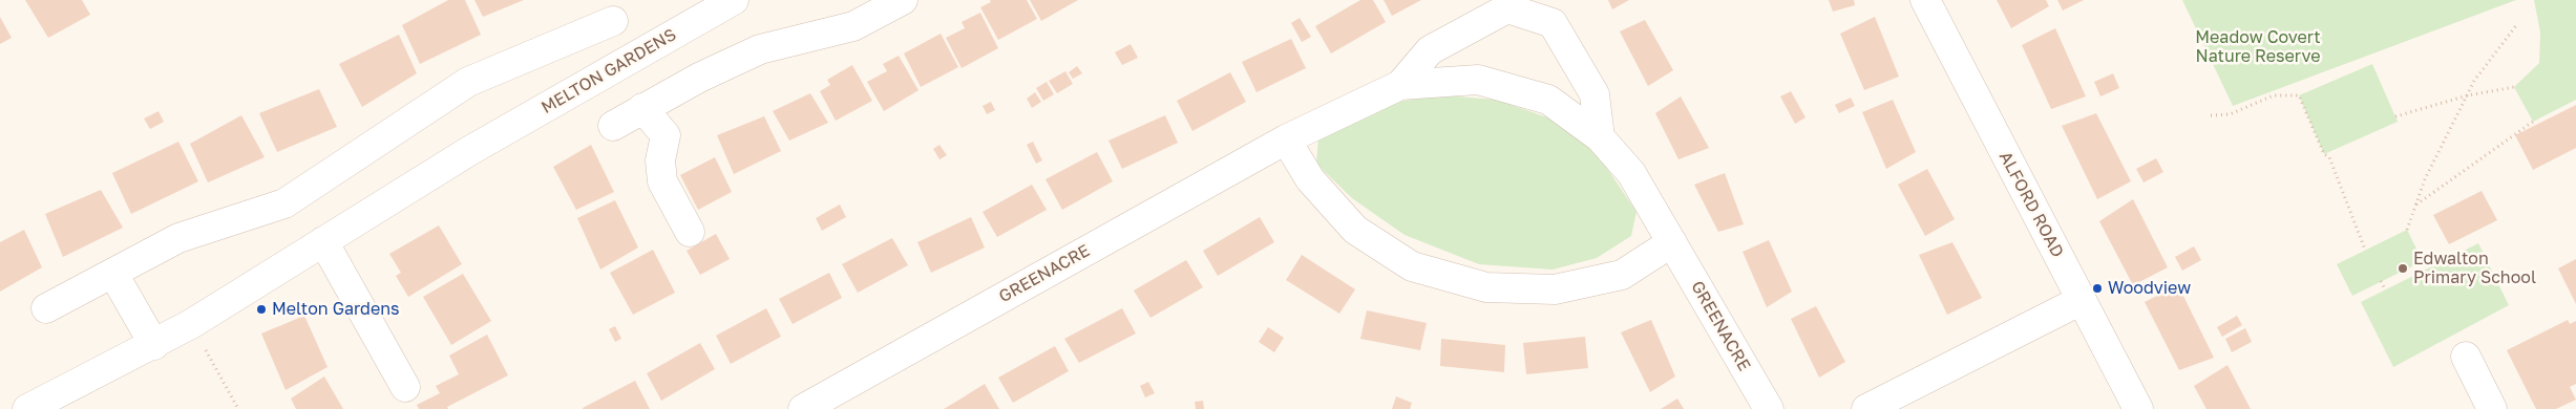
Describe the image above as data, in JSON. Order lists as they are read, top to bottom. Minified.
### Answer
{"streets":{"street":["MELTON GARDENS","ALFORD ROAD","GREENACRE"]},"parks":["Meadow Covert Nature Reserve"],"places":["Edwalton Primary School","Woodview","Melton Gardens"]}
